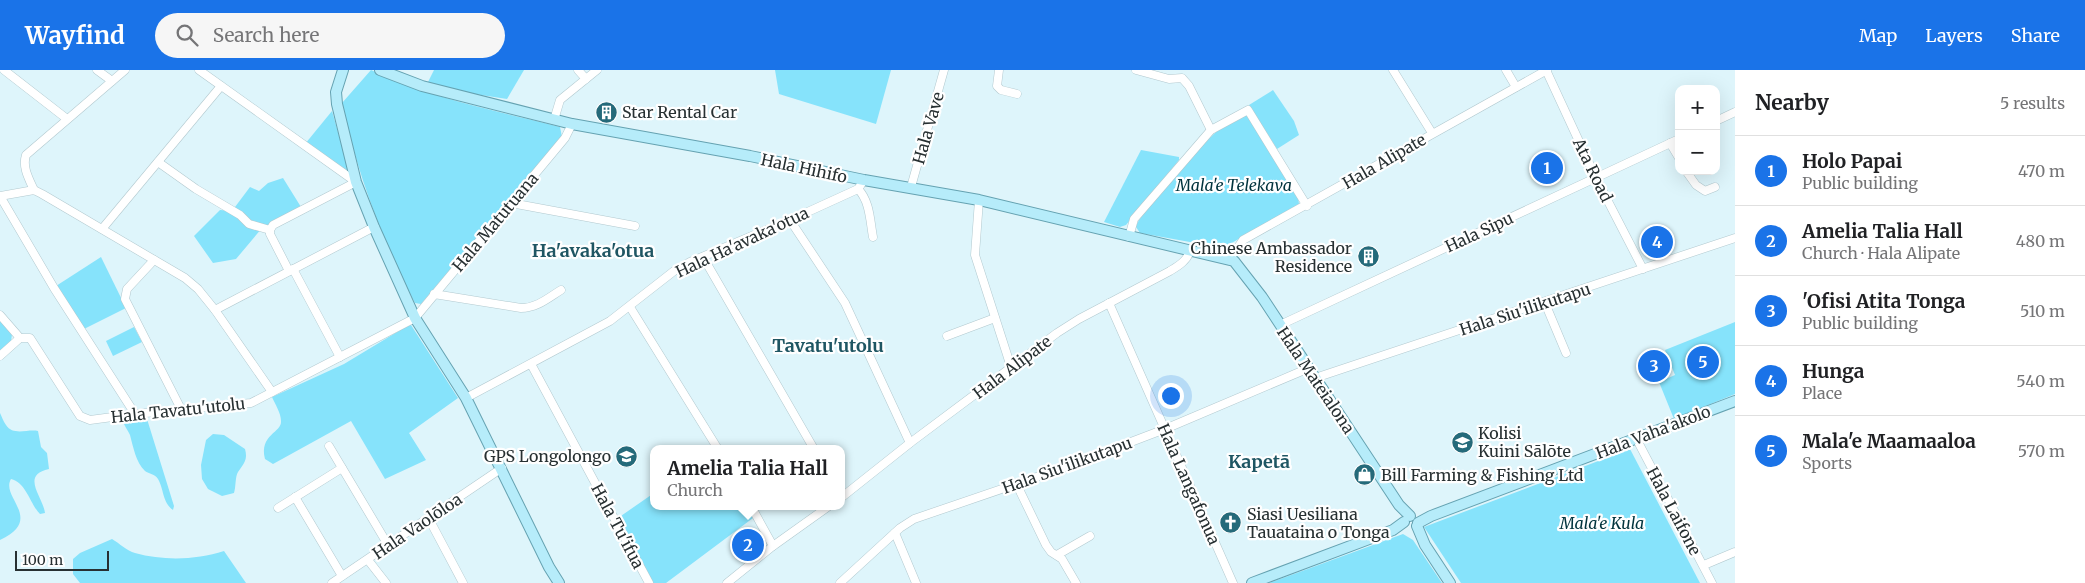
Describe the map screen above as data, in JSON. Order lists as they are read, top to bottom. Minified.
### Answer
{"streets":{"main road":["Hala Hihifo","Hala Mateialona","Hala Vaha'akolo"],"street":["Hala Vave","Hala Alipate","Ata Road","Hala Matutuana","Hala Sipu","Hala Ha'avaka'otua","Hala Siu'ilikutapu","Hala Tavatu'utolu","Hala Langafonua","Hala Laifone","Hala Vaolōloa","Hala Tu'ifua"]},"crossings":[["Hala Vave","Hala Hihifo"],["Hala Alipate","Hala Hihifo"],["Hala Alipate","Ata Road"],["Hala Alipate","Hala Mateialona"],["Hala Alipate","Hala Langafonua"],["Hala Hihifo","Hala Matutuana"],["Hala Hihifo","Hala Mateialona"],["Ata Road","Hala Sipu"],["Ata Road","Hala Siu'ilikutapu"],["Hala Matutuana","Hala Tavatu'utolu"],["Hala Sipu","Hala Mateialona"],["Hala Ha'avaka'otua","Hala Tu'ifua"],["Hala Siu'ilikutapu","Hala Mateialona"],["Hala Siu'ilikutapu","Hala Langafonua"],["Hala Mateialona","Hala Vaha'akolo"],["Hala Vaha'akolo","Hala Laifone"]],"districts":["Ha'avaka'otua","Tavatu'utolu","Kapetā"],"parks":["Mala'e Telekava","Mala'e Kula"],"places":{"building":["Star Rental Car","Chinese Ambassador Residence"],"school or university":["Kolisi Kuini Sālōte","GPS Longolongo"],"shop":["Bill Farming & Fishing Ltd"],"church":["Siasi Uesiliana Tauataina o Tonga"]},"scale_bar":"100 m","page":{"header":"Wayfind","search":"Search here","nav":["Map","Layers","Share"],"heading":["Nearby","5 results"],"map_buttons":["+","−"],"list":[{"mark":"1","name":"Holo Papai","note":"Public building","value":"470 m"},{"mark":"2","name":"Amelia Talia Hall","note":"Church · Hala Alipate","value":"480 m"},{"mark":"3","name":"'Ofisi Atita Tonga","note":"Public building","value":"510 m"},{"mark":"4","name":"Hunga","note":"Place","value":"540 m"},{"mark":"5","name":"Mala'e Maamaaloa","note":"Sports","value":"570 m"}],"pins":["1","4","5","3","2"],"popup":["Amelia Talia Hall","Church"],"scale":"100 m"}}
